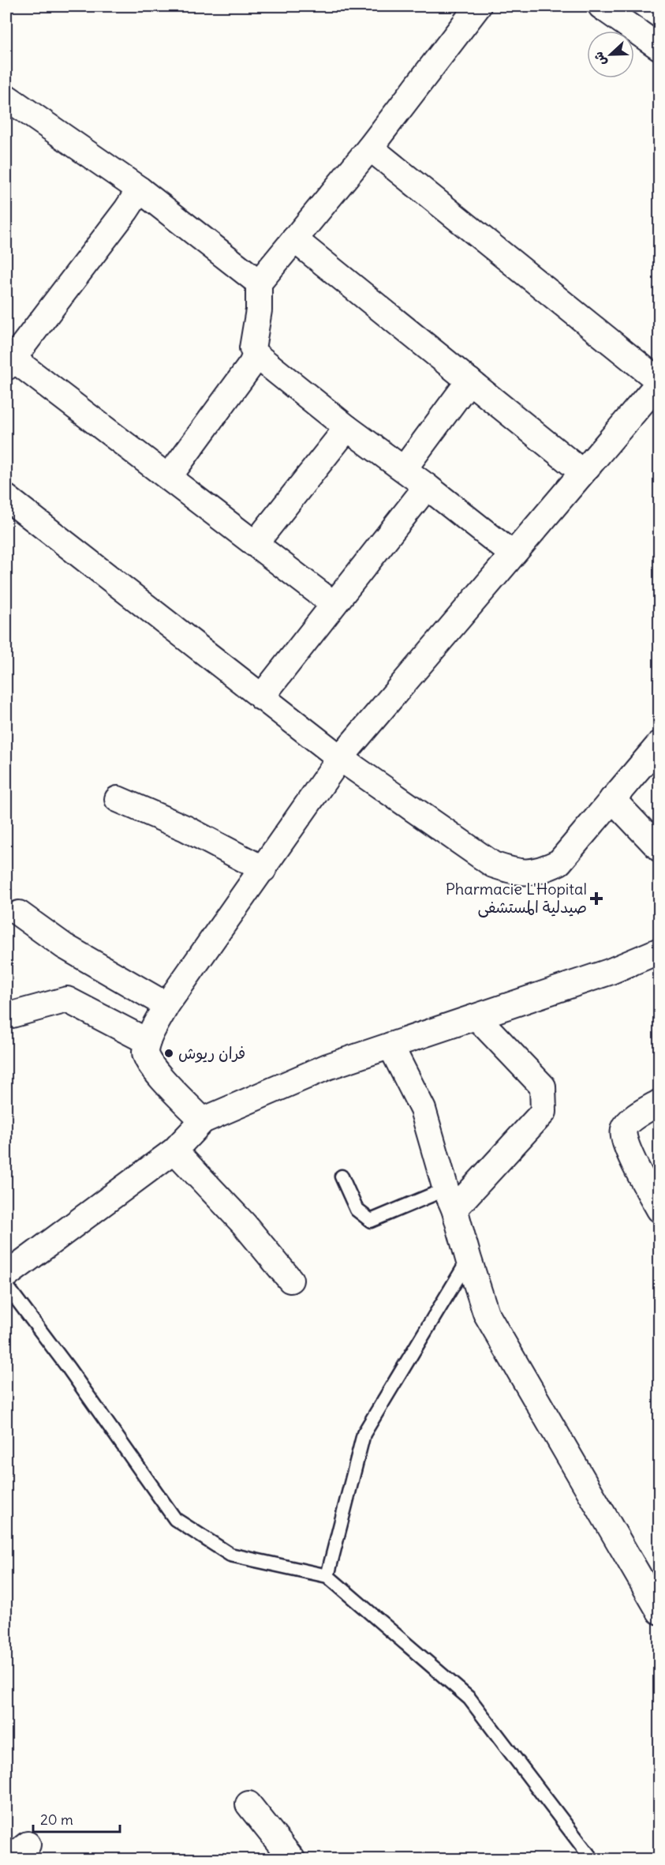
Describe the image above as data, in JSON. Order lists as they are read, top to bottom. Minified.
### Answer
{"places":{"health":["Pharmacie L'Hopital صيدلية المستشفى"],"other":["فران ريوش"]},"scale_bar":"20 m","north":"left"}
